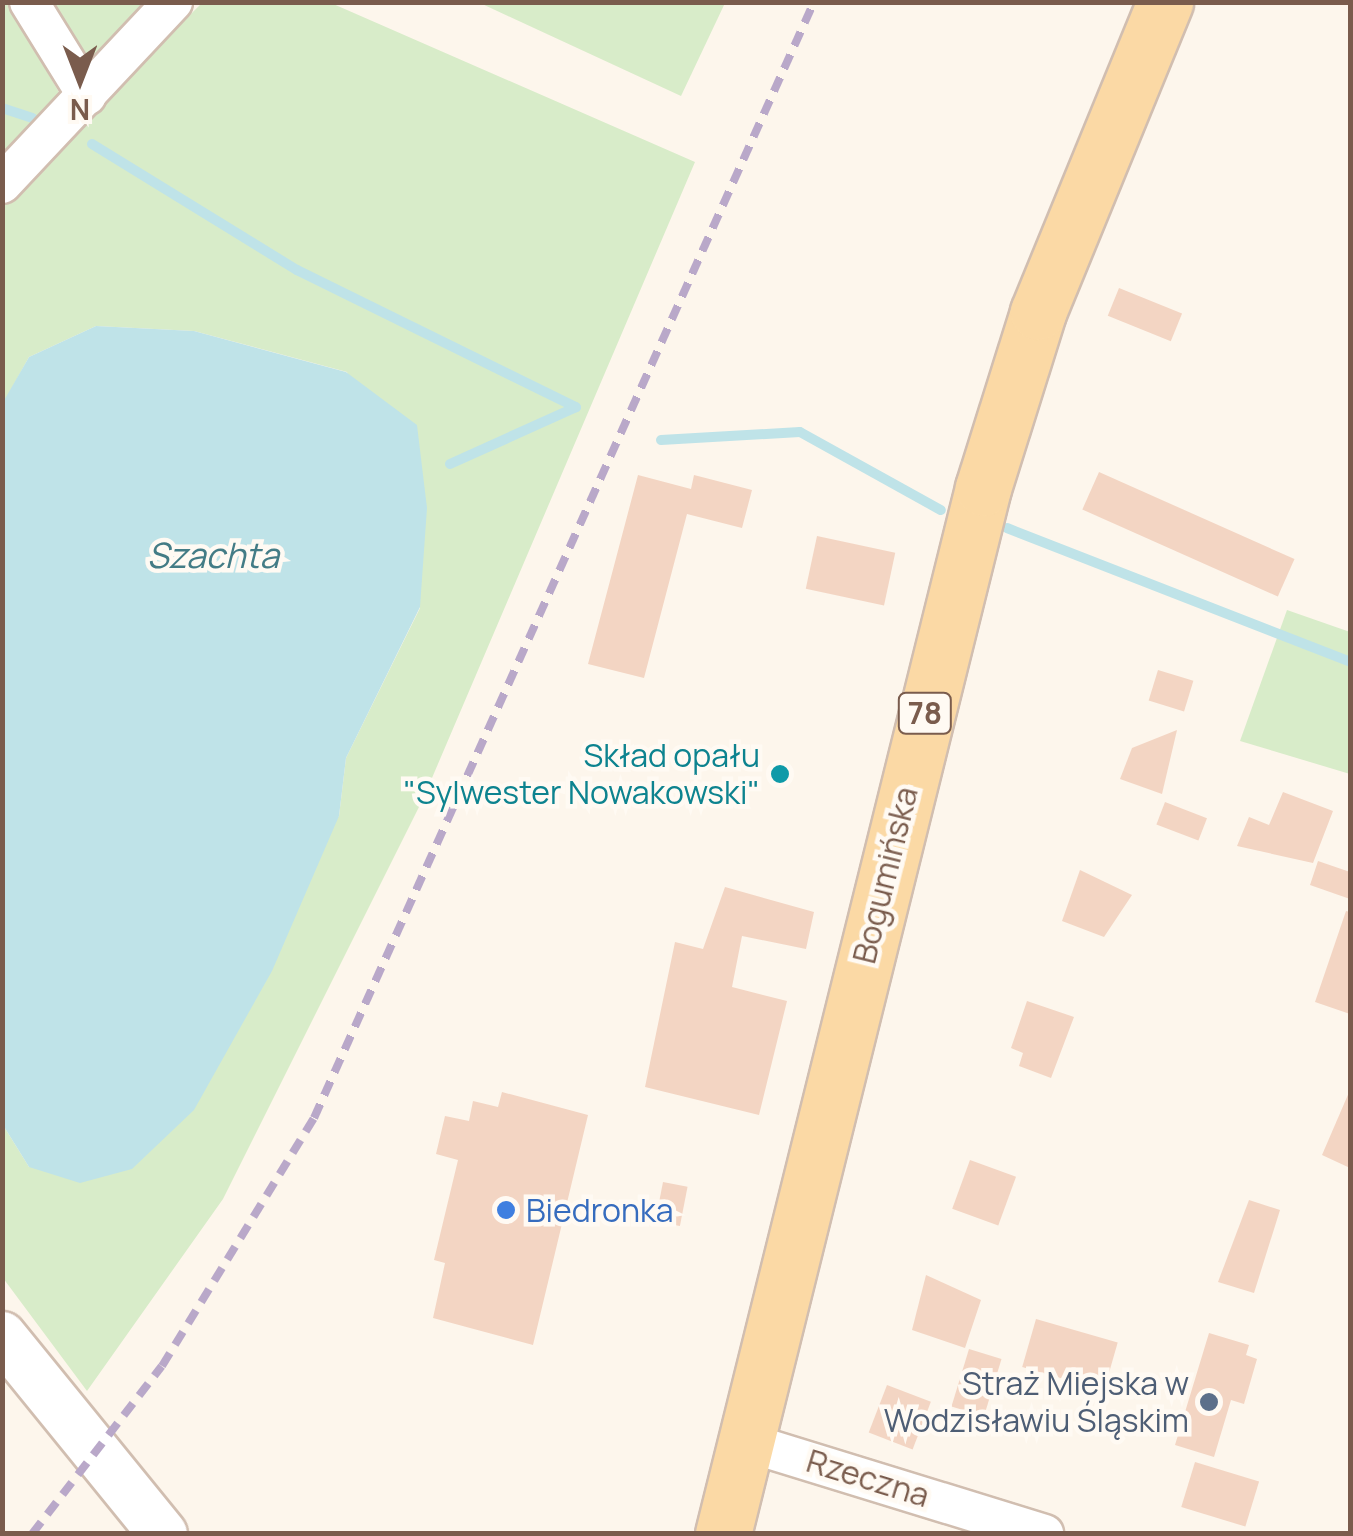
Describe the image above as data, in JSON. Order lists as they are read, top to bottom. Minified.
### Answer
{"streets":{"main road":["78","Bogumińska"],"street":["Rzeczna"]},"crossings":[["Bogumińska","Rzeczna"]],"water":["Szachta"],"places":["Skład opału \"Sylwester Nowakowski\"","Biedronka","Straż Miejska w Wodzisławiu Śląskim"],"north":"bottom"}
